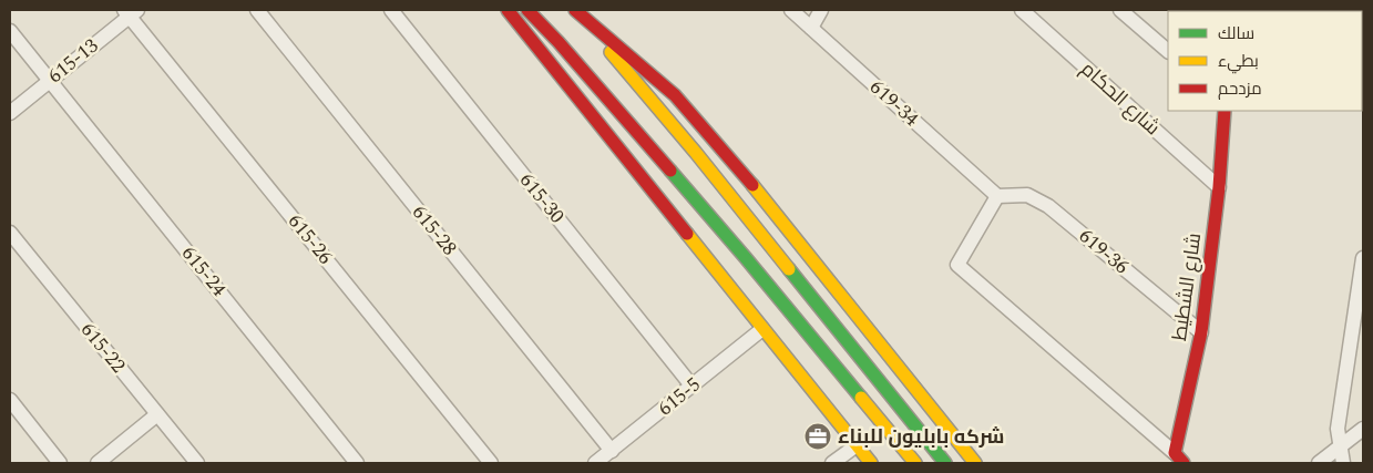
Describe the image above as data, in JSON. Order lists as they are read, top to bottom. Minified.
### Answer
{"streets":{"main road":["شارع الشطيط"],"street":["615-13","شارع الحكام","619-34","615-30","615-28","615-26","619-36","615-24","615-22","615-5"]},"crossings":[["615-13","615-26"],["615-13","615-24"],["شارع الحكام","شارع الشطيط"],["619-34","619-36"],["615-30","615-5"],["615-28","615-5"],["619-36","شارع الشطيط"]],"places":{"office":["شركه بابليون للبناء"]},"legend":["سالك","بطيء","مزدحم"]}
